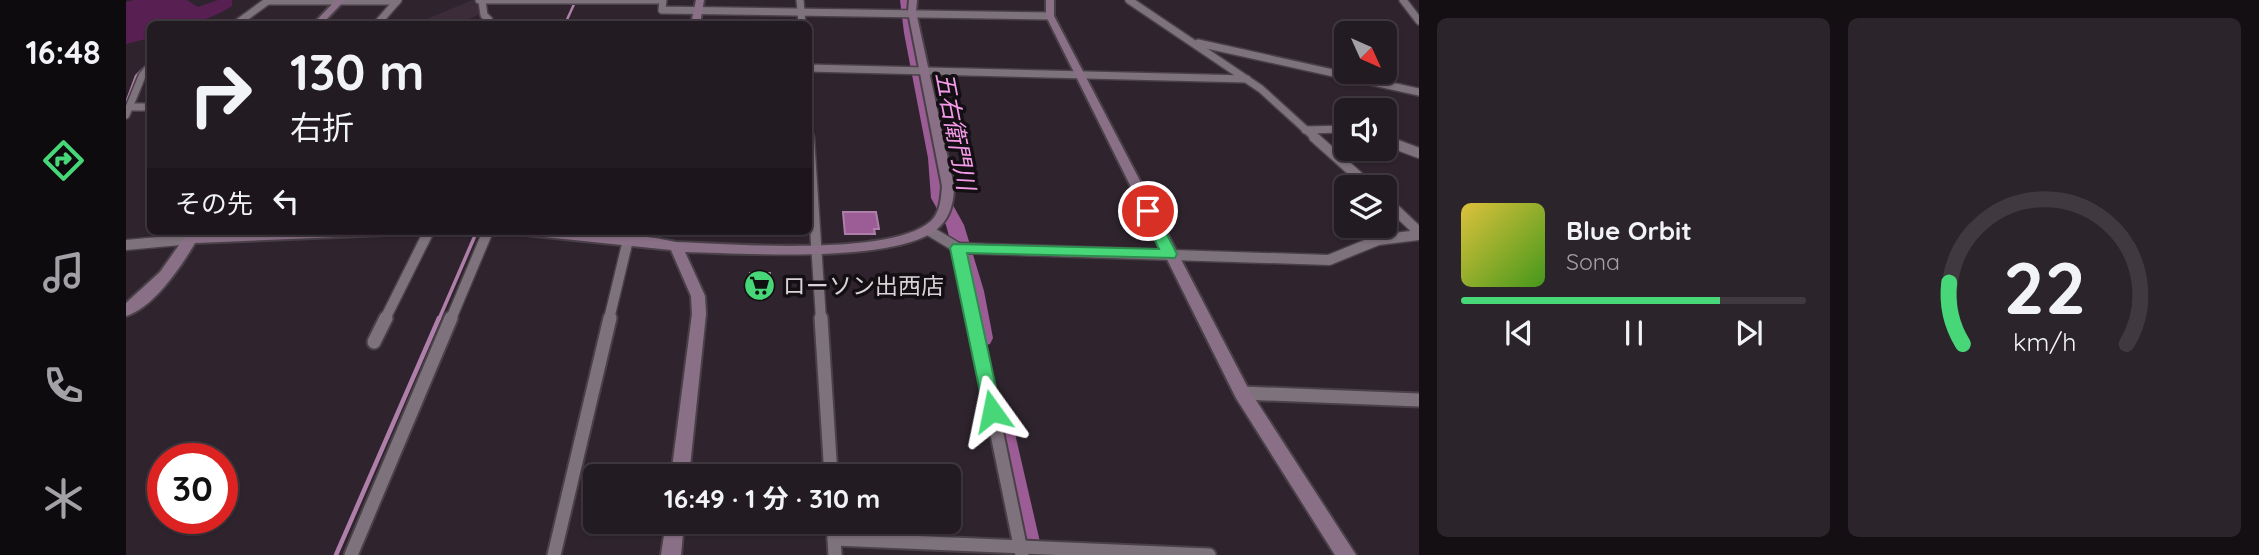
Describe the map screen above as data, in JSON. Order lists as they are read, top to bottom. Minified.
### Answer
{"water":["五右衛門川"],"places":{"supermarket":["ローソン出西店"]},"north":"bottom right","page":{"tabs":"16:48","turn":["130 m","右折"],"then":"その先","song":["Blue Orbit","Sona"],"limit":"30","trip":"16:49 · 1 分 · 310 m","gauge":["22","km/h"]}}
